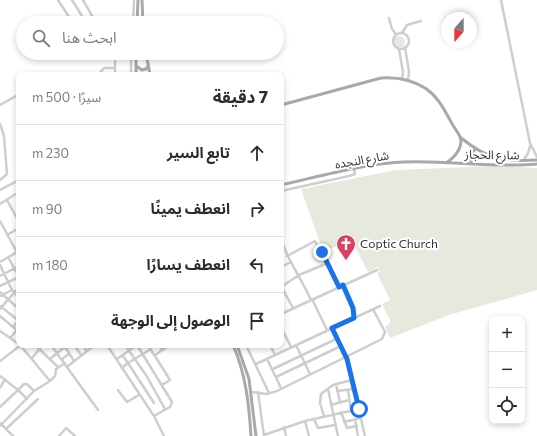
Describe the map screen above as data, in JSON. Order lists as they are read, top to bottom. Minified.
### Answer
{"streets":{"main road":["شارع الحجاز","شارع النجده"]},"crossings":[["شارع الحجاز","شارع النجده"]],"places":{"church":["Coptic Church"]},"north":"bottom","page":{"search":"ابحث هنا","heading":["7 دقيقة","سيرًا · 500 m"],"list":[["تابع السير","230 m"],["انعطف يمينًا","90 m"],["انعطف يسارًا","180 m"],"الوصول إلى الوجهة"],"map_buttons":["+","−"]}}
